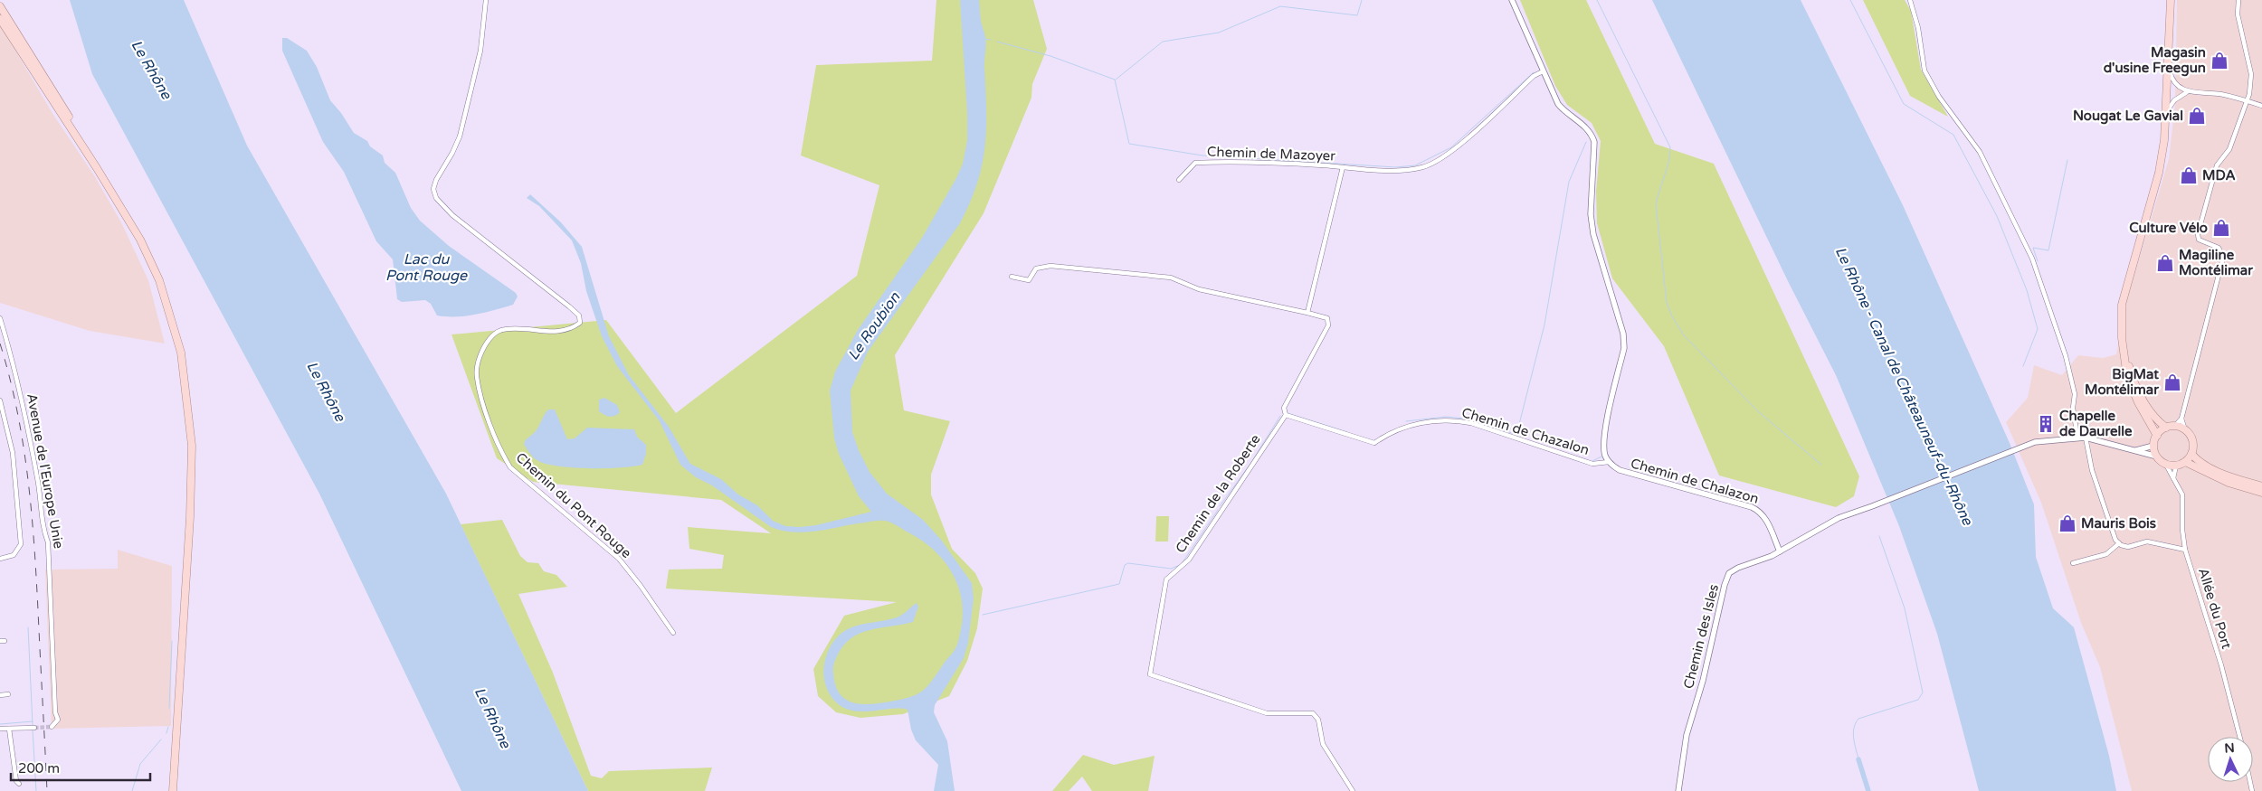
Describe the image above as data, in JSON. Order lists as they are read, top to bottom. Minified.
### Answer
{"streets":{"street":["Chemin de Mazoyer","Chemin de Chazalon","Avenue de l'Europe Unie","Chemin de Chalazon","Chemin de la Roberte","Chemin du Pont Rouge","Allée du Port","Chemin des Isles"]},"crossings":[["Chemin de Chazalon","Chemin de Chalazon"],["Chemin de Chazalon","Chemin de la Roberte"],["Chemin de Chalazon","Chemin des Isles"],["Allée du Port","Chemin des Isles"]],"water":["Le Rhône","Lac du Pont Rouge","Le Roubion","Le Rhône - Canal de Châteauneuf-du-Rhône"],"places":{"shop":["Magasin d'usine Freegun","Nougat Le Gavial","MDA","Culture Vélo","Magiline Montélimar","BigMat Montélimar","Mauris Bois"],"building":["Chapelle de Daurelle"]},"scale_bar":"200 m","north":"top"}
